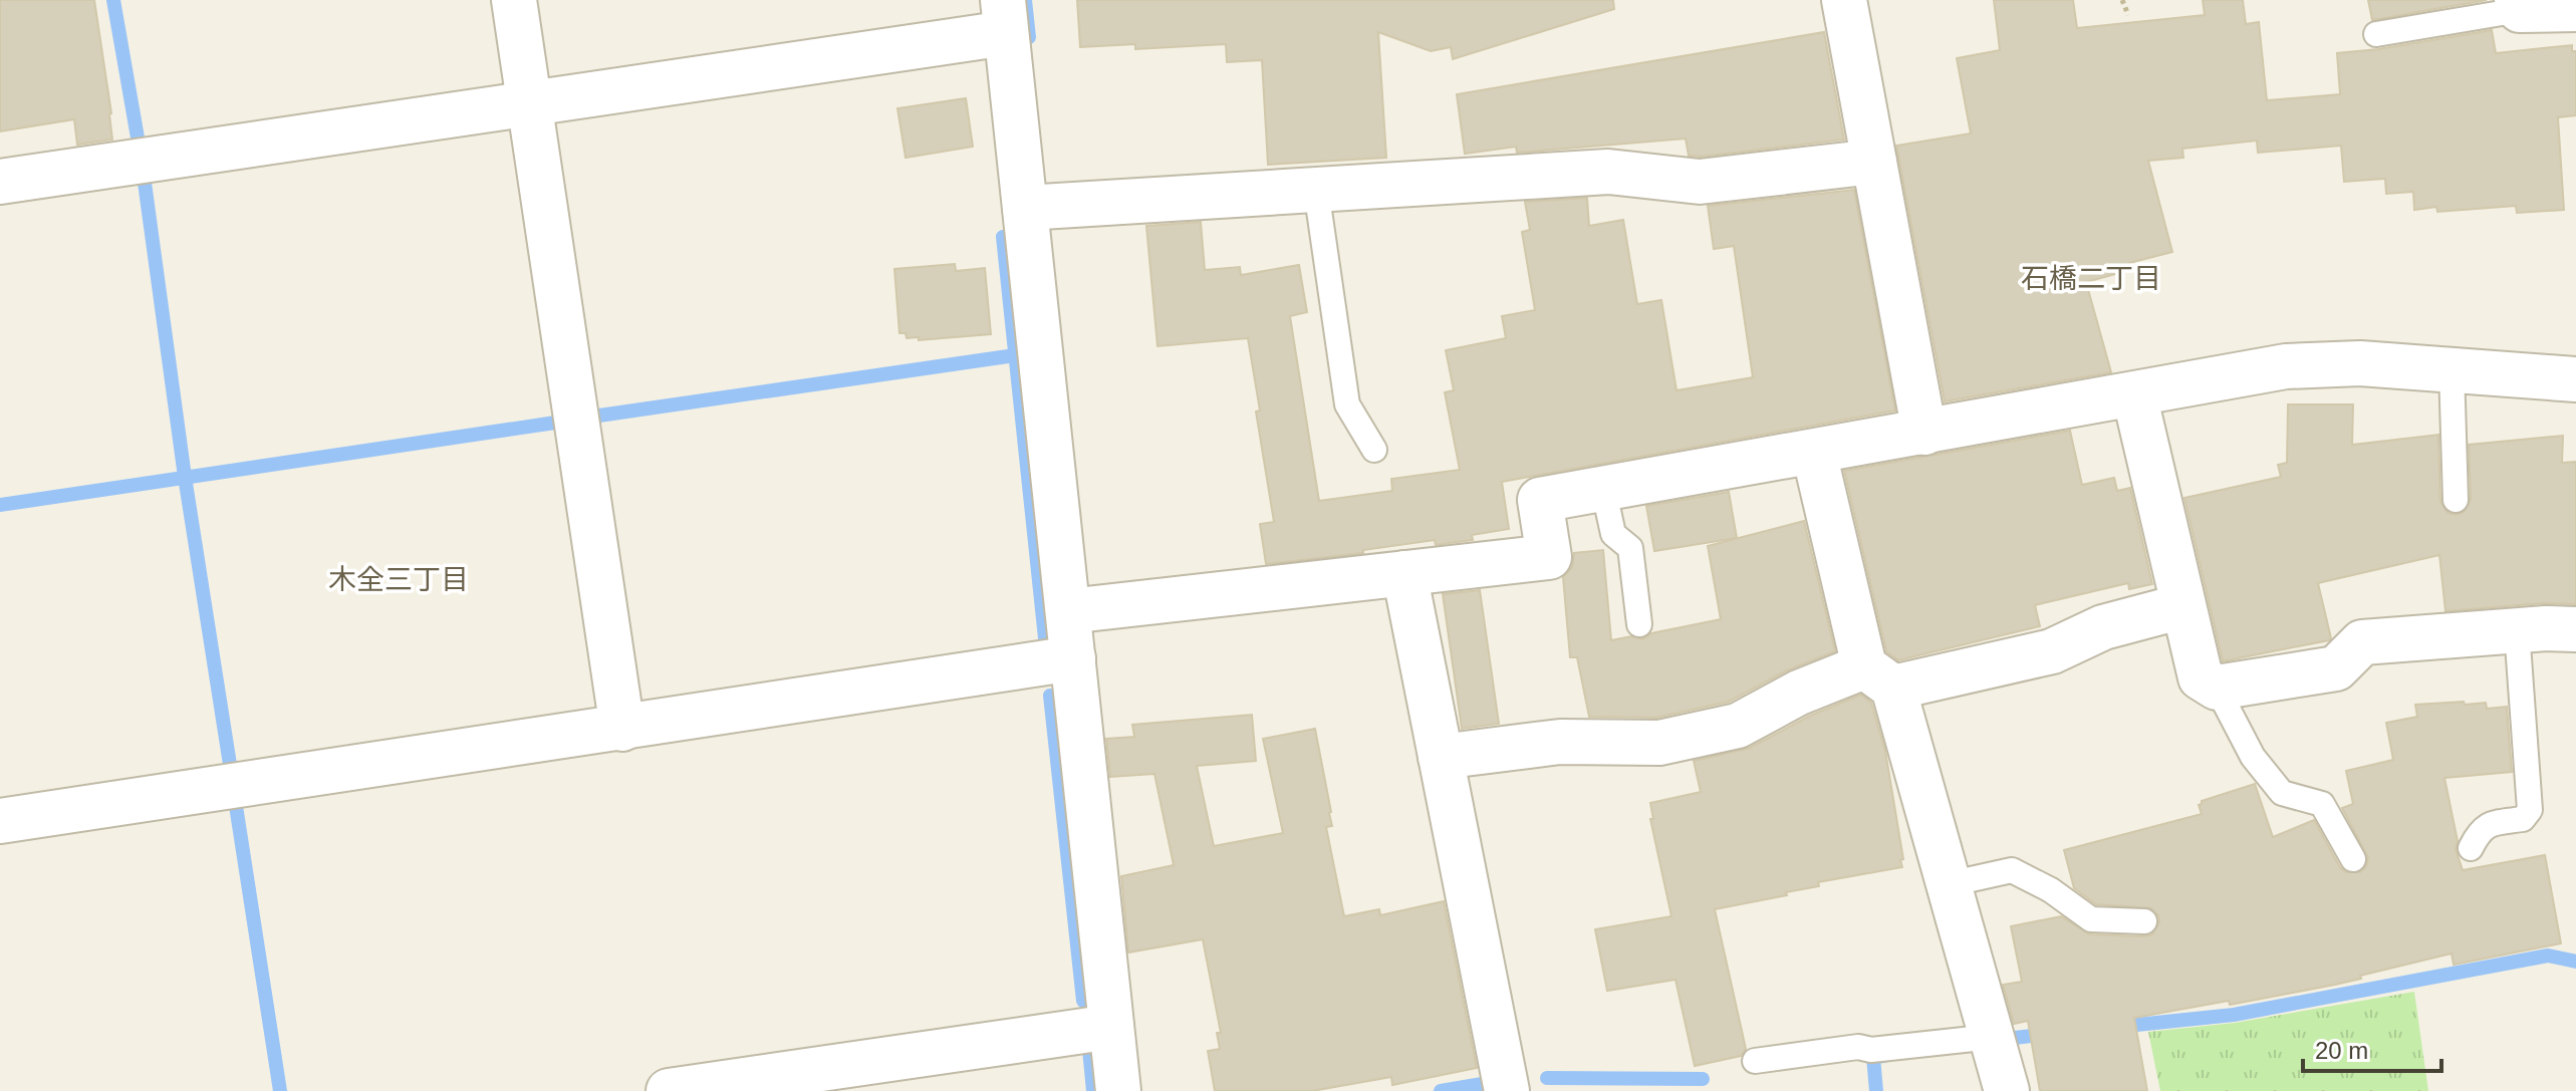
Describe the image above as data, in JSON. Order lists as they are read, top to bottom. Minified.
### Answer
{"districts":["石橋二丁目","木全三丁目"],"scale_bar":"20 m"}
